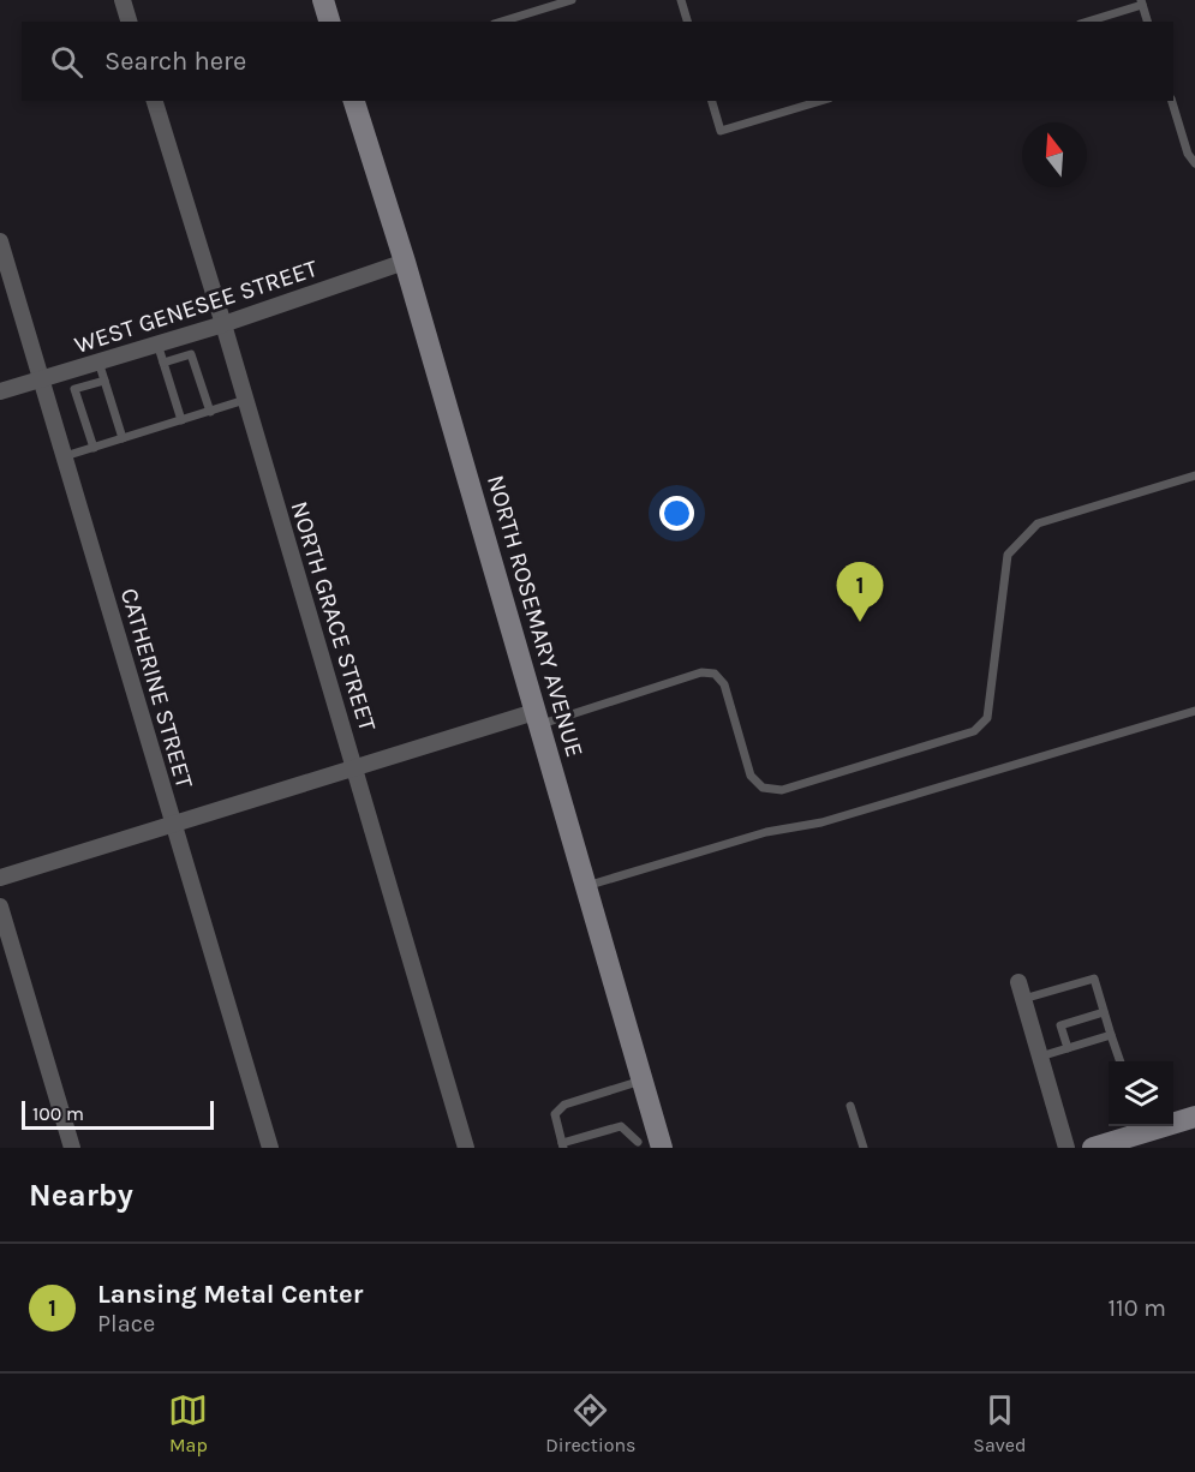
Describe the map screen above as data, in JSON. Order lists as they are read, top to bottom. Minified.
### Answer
{"streets":{"street":["WEST GENESEE STREET","NORTH GRACE STREET","NORTH ROSEMARY AVENUE","CATHERINE STREET"]},"crossings":[["WEST GENESEE STREET","NORTH GRACE STREET"],["WEST GENESEE STREET","NORTH ROSEMARY AVENUE"],["WEST GENESEE STREET","CATHERINE STREET"]],"scale_bar":"100 m","north":"top","page":{"search":"Search here","pins":"1","scale":"100 m","heading":"Nearby","list":[{"mark":"1","name":"Lansing Metal Center","note":"Place","value":"110 m"}],"nav":["Map","Directions","Saved"]}}
